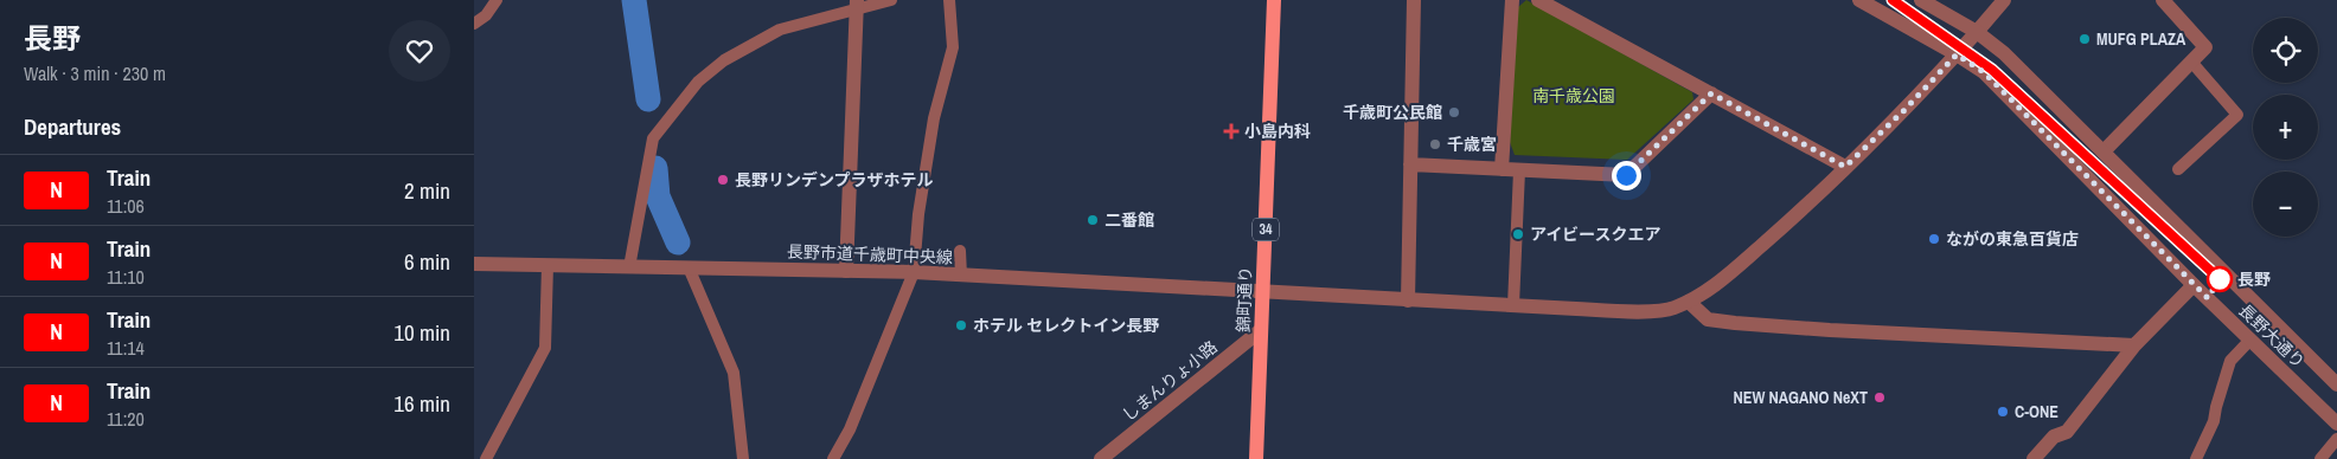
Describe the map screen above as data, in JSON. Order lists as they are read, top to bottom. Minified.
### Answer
{"streets":{"main road":["34","錦町通り"],"street":["長野市道千歳町中央線","長野大通り","しまんりょ小路"]},"crossings":[["長野市道千歳町中央線","錦町通り"],["長野市道千歳町中央線","長野大通り"],["錦町通り","しまんりょ小路"]],"parks":["南千歳公園"],"places":{"other":["MUFG PLAZA","千歳町公民館","千歳宮","長野リンデンプラザホテル","二番館","アイビースクエア","ながの東急百貨店","長野","ホテル セレクトイン長野","NEW NAGANO NeXT","C-ONE"],"health":["小島内科"]},"page":{"heading":[["長野","Walk · 3 min · 230 m"],"Departures"],"map_buttons":["+","−"],"list":[{"mark":"N","name":"Train","note":"11:06","value":"2 min"},{"mark":"N","name":"Train","note":"11:10","value":"6 min"},{"mark":"N","name":"Train","note":"11:14","value":"10 min"},{"mark":"N","name":"Train","note":"11:20","value":"16 min"}]}}
